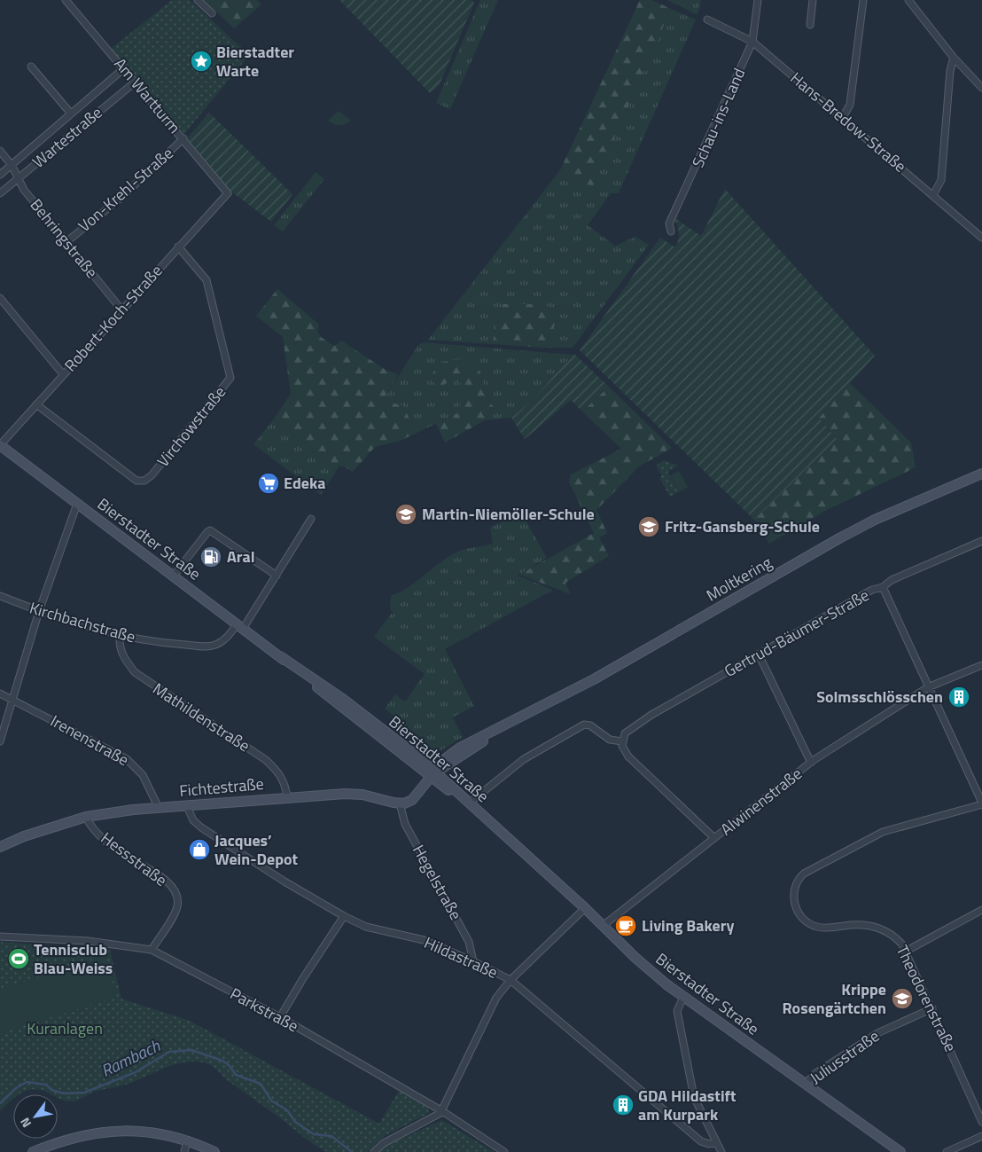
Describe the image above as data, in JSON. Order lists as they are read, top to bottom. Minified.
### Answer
{"streets":{"main road":["Bierstadter Straße","Moltkering","Fichtestraße"],"street":["Am Wartturm","Schau-ins-Land","Hans-Bredow-Straße","Wartestraße","Von-Krehl-Straße","Behringstraße","Robert-Koch-Straße","Virchowstraße","Kirchbachstraße","Gertrud-Bäumer-Straße","Mathildenstraße","Irenenstraße","Alwinenstraße","Hessstraße","Hegelstraße","Hildastraße","Theodorenstraße","Parkstraße","Juliusstraße"]},"crossings":[["Am Wartturm","Wartestraße"],["Am Wartturm","Von-Krehl-Straße"],["Am Wartturm","Robert-Koch-Straße"],["Schau-ins-Land","Hans-Bredow-Straße"],["Wartestraße","Behringstraße"],["Von-Krehl-Straße","Behringstraße"],["Behringstraße","Robert-Koch-Straße"],["Robert-Koch-Straße","Virchowstraße"],["Robert-Koch-Straße","Bierstadter Straße"],["Bierstadter Straße","Moltkering"],["Bierstadter Straße","Kirchbachstraße"],["Bierstadter Straße","Alwinenstraße"],["Bierstadter Straße","Juliusstraße"],["Kirchbachstraße","Mathildenstraße"],["Mathildenstraße","Fichtestraße"],["Irenenstraße","Fichtestraße"],["Fichtestraße","Hessstraße"],["Fichtestraße","Hegelstraße"],["Fichtestraße","Hildastraße"],["Hessstraße","Parkstraße"],["Hegelstraße","Hildastraße"],["Theodorenstraße","Juliusstraße"]],"water":["Rambach"],"parks":["Kuranlagen"],"places":{"place":["Bierstadter Warte"],"supermarket":["Edeka"],"school or university":["Martin-Niemöller-Schule","Fritz-Gansberg-Schule","Krippe Rosengärtchen"],"fuel station":["Aral"],"building":["Solmsschlösschen","GDA Hildastift am Kurpark"],"shop":["Jacques’ Wein-Depot"],"cafe":["Living Bakery"],"sports":["Tennisclub Blau-Weiss"]},"north":"bottom left"}
